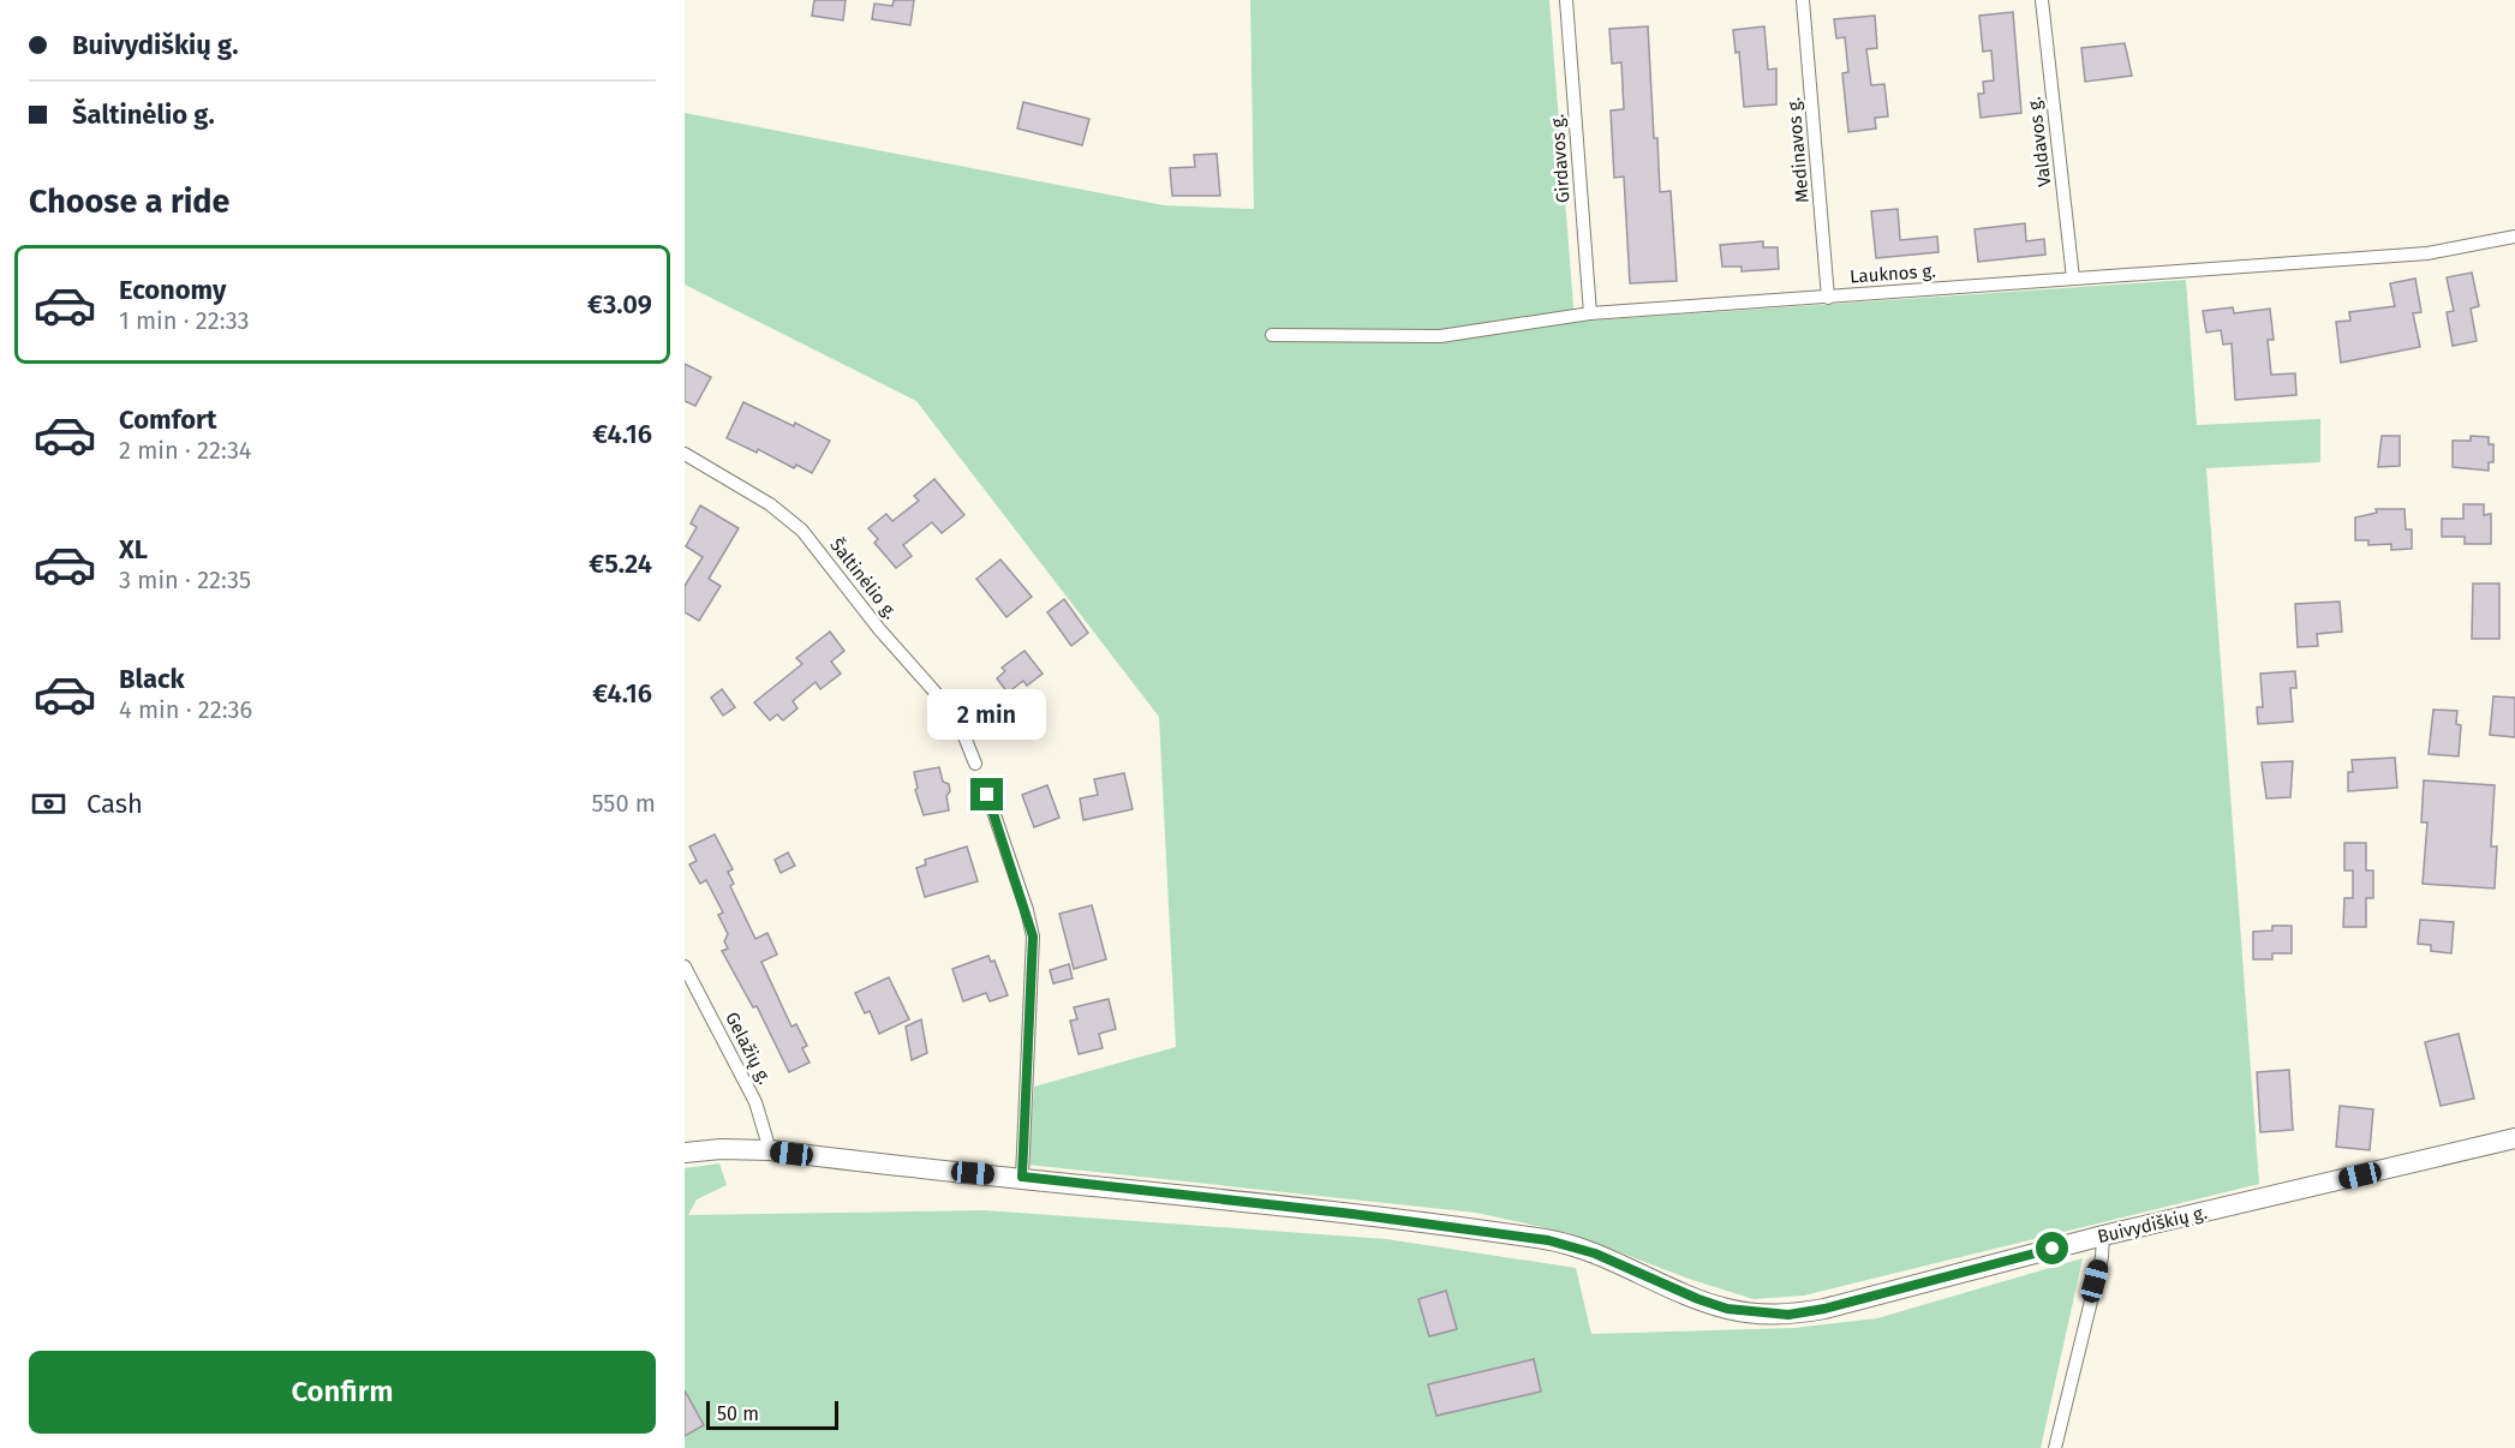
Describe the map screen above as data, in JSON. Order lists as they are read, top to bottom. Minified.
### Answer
{"streets":{"main road":["Buivydiškių g."],"street":["Valdavos g.","Medinavos g.","Girdavos g.","Lauknos g.","Šaltinėlio g.","Gelažių g."]},"crossings":[["Valdavos g.","Lauknos g."],["Medinavos g.","Lauknos g."],["Girdavos g.","Lauknos g."],["Gelažių g.","Buivydiškių g."]],"scale_bar":"50 m","page":{"banner":["Buivydiškių g.","Šaltinėlio g."],"heading":"Choose a ride","list":[{"name":"Economy","note":"1 min · 22:33","value":"€3.09"},{"name":"Comfort","note":"2 min · 22:34","value":"€4.16"},{"name":"XL","note":"3 min · 22:35","value":"€5.24"},{"name":"Black","note":"4 min · 22:36","value":"€4.16"}],"bubble":"2 min","pay":["Cash","550 m"],"buttons":"Confirm","scale":"50 m"}}
